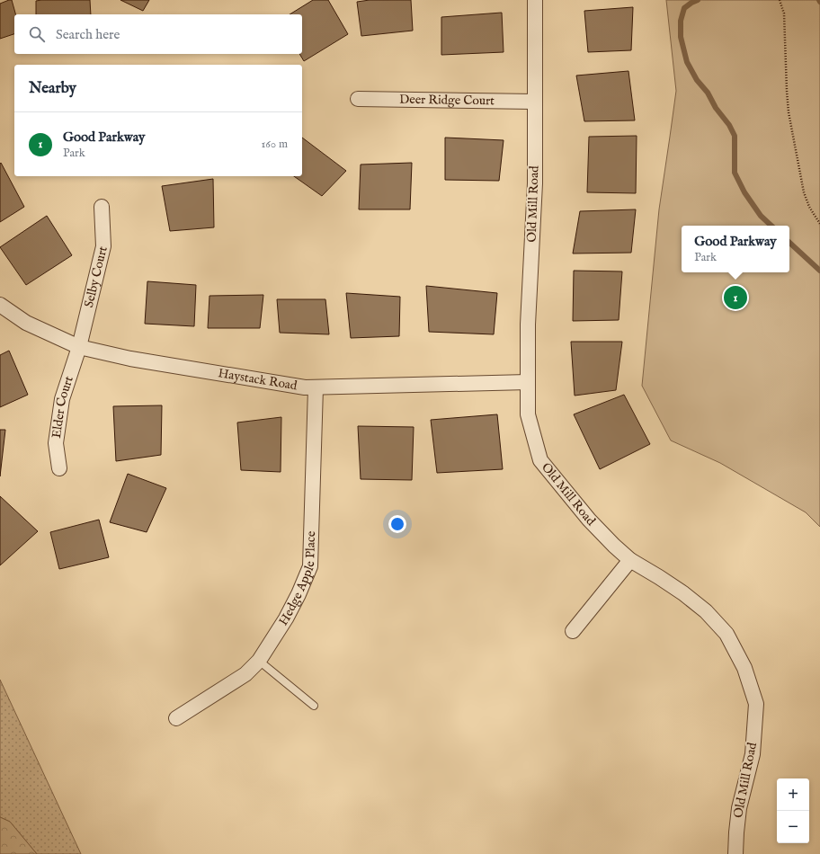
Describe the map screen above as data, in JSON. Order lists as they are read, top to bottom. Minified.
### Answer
{"streets":{"street":["Deer Ridge Court","Old Mill Road","Selby Court","Haystack Road","Elder Court","Hedge Apple Place"]},"crossings":[["Deer Ridge Court","Old Mill Road"],["Old Mill Road","Haystack Road"],["Selby Court","Haystack Road"],["Selby Court","Elder Court"],["Haystack Road","Elder Court"],["Haystack Road","Hedge Apple Place"]],"page":{"search":"Search here","heading":"Nearby","list":[{"mark":"1","name":"Good Parkway","note":"Park","value":"160 m"}],"popup":["Good Parkway","Park"],"pins":"1","map_buttons":["+","−"]}}
